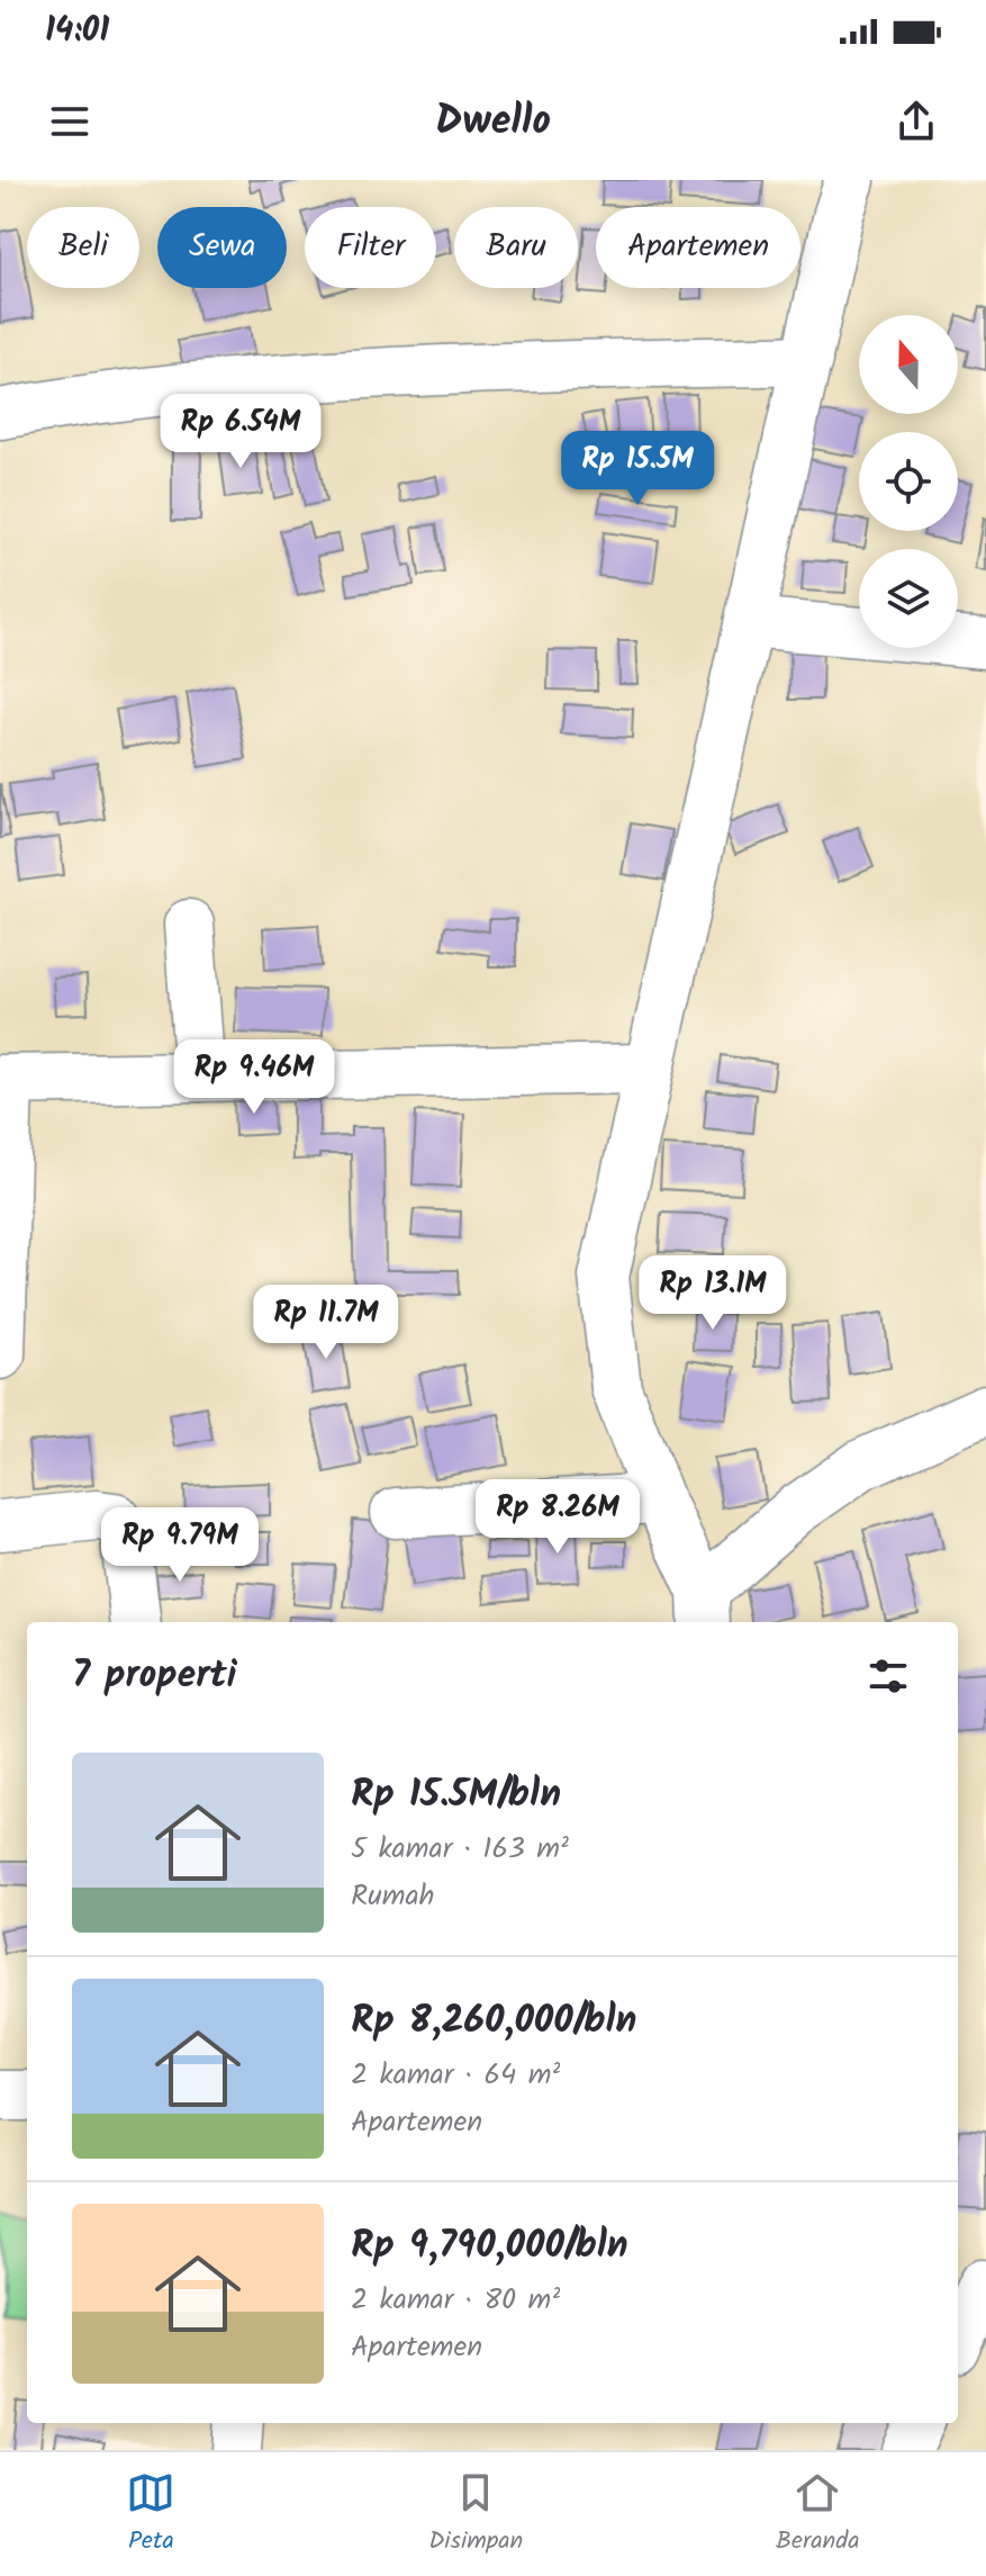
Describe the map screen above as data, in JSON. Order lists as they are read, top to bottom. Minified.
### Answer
{"north":"top","page":{"status":"14:01","header":"Dwello","chip":["Beli","Sewa","Filter","Baru","Apartemen"],"price":["Rp 6.54M","Rp 15.5M","Rp 9.46M","Rp 13.1M","Rp 11.7M","Rp 8.26M","Rp 9.79M"],"heading":"7 properti","list":[{"name":"Rp 15.5M/bln","note":"5 kamar · 163 m² · Rumah"},{"name":"Rp 8,260,000/bln","note":"2 kamar · 64 m² · Apartemen"},{"name":"Rp 9,790,000/bln","note":"2 kamar · 80 m² · Apartemen"}],"tabs":["Peta","Disimpan","Beranda"]}}
